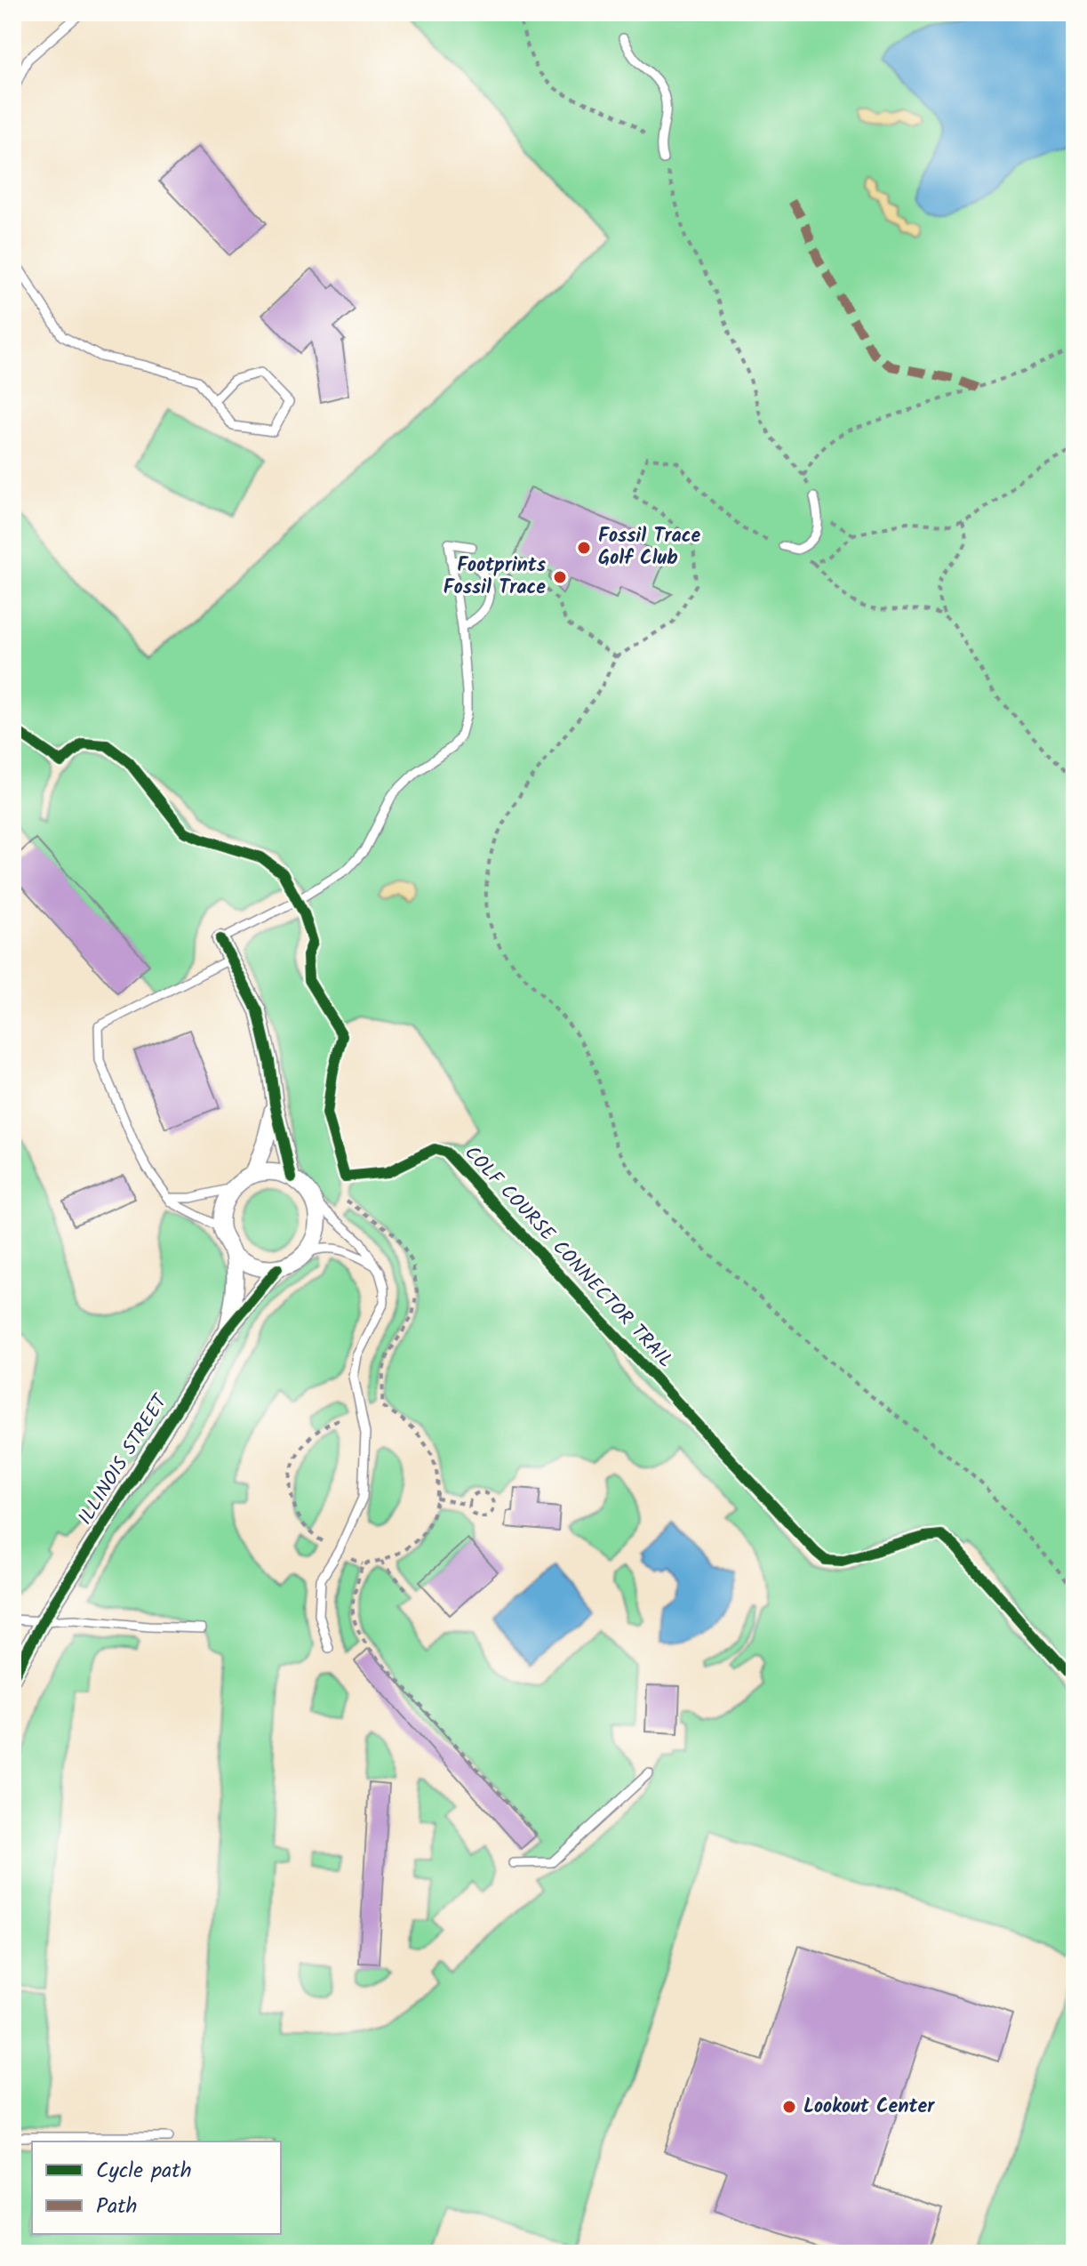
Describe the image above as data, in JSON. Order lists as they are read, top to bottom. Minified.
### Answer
{"streets":{"street":["ILLINOIS STREET"],"cycle path":["COLF COURSE CONNECTOR TRAIL"]},"places":["Fossil Trace Golf Club","Footprints Fossil Trace","Lookout Center"],"legend":["Cycle path","Path"]}
